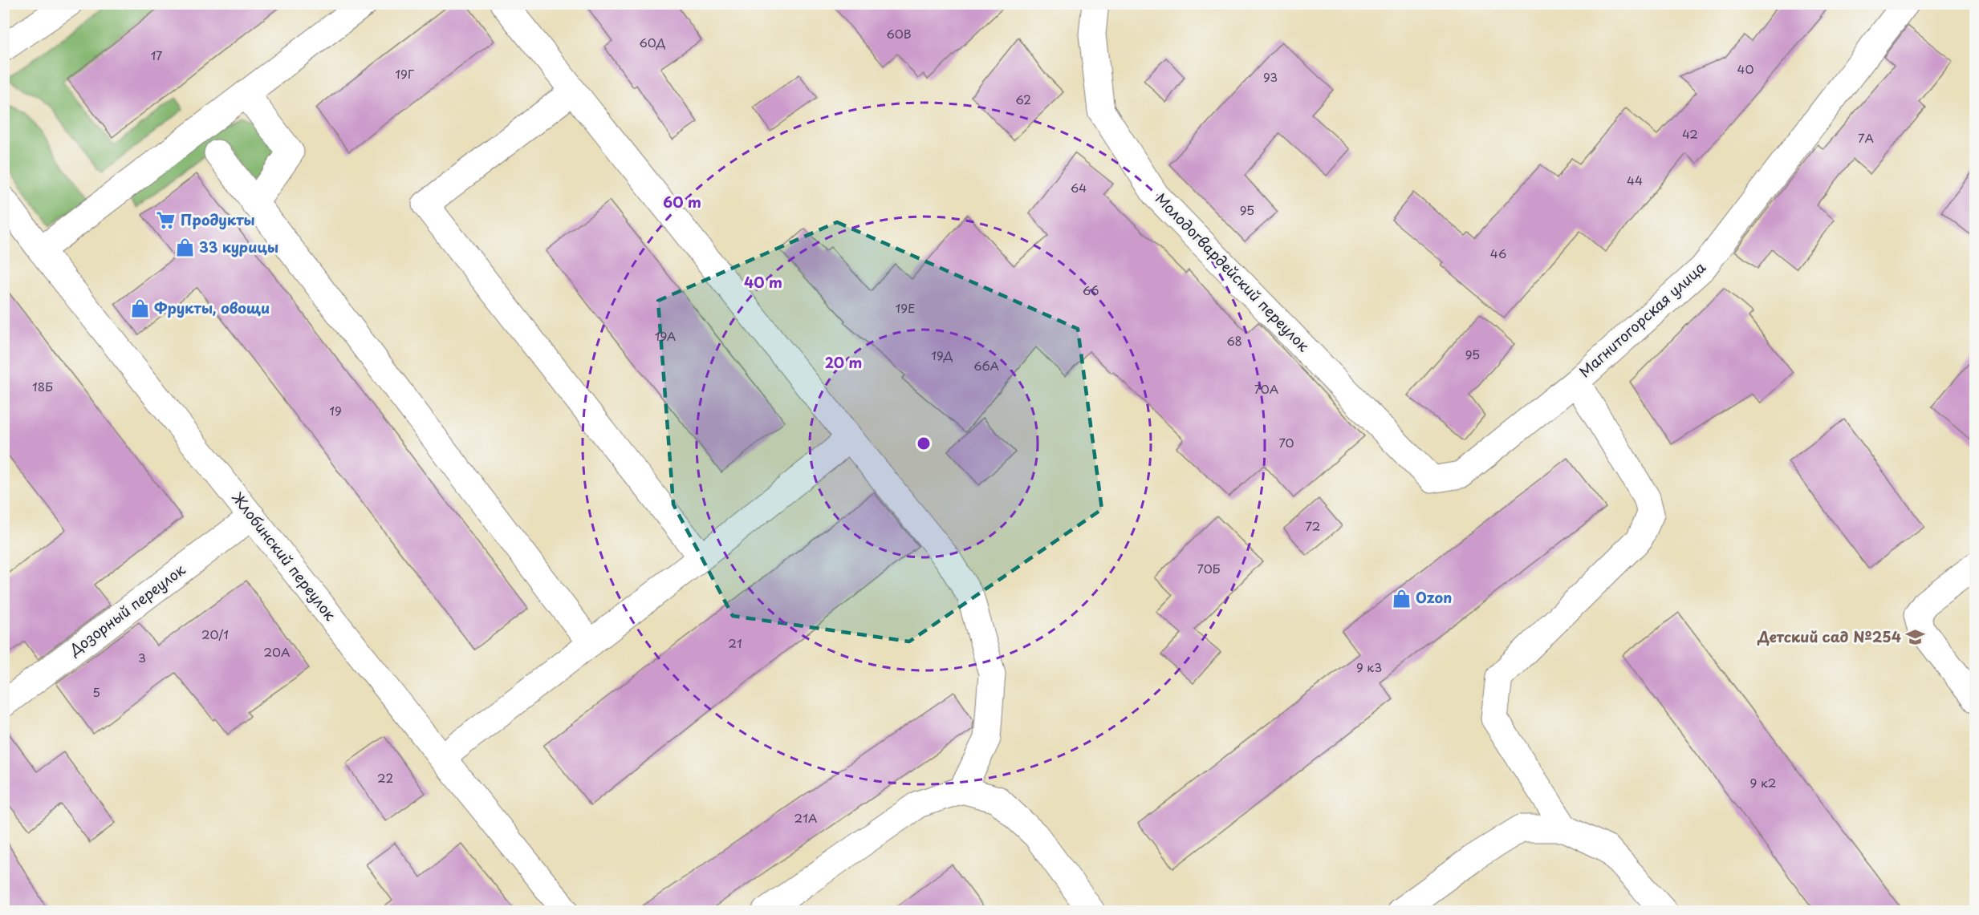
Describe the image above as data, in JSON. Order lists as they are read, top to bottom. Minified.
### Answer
{"streets":{"street":["Молодогвардейский переулок","Магнитогорская улица","Жлобинский переулок","Дозорный переулок"]},"crossings":[["Молодогвардейский переулок","Магнитогорская улица"],["Жлобинский переулок","Дозорный переулок"]],"places":{"supermarket":["Продукты"],"shop":["33 курицы","Фрукты, овощи","Ozon"],"school or university":["Детский сад №254"]},"house_numbers":["60В","60Д","17","40","19Г","93","62","42","7А","44","64","95","46","66","19Е","19А","68","95","19Д","66А","18Б","70А","19","70","72","70Б","20/1","21","20А","3","9 к3","5","22","9 к2","21А"],"rings":["60 m","40 m","20 m"]}
